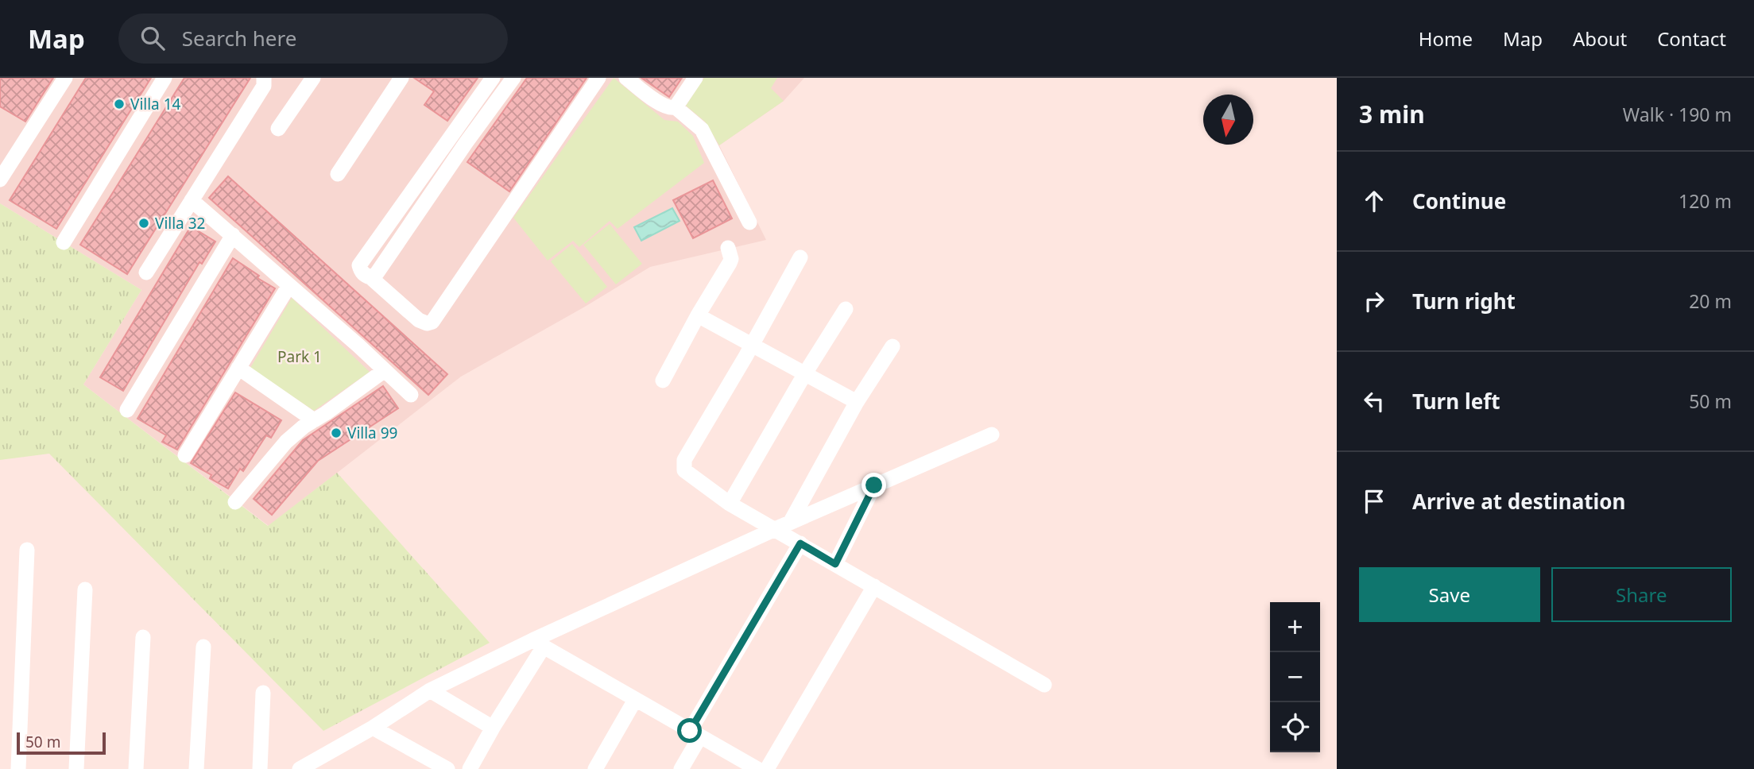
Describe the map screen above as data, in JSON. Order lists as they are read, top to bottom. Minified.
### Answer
{"parks":["Park 1"],"places":["Villa 14","Villa 32","Villa 99"],"scale_bar":"50 m","north":"bottom","page":{"header":"Map","search":"Search here","nav":["Home","Map","About","Contact"],"heading":["3 min","Walk · 190 m"],"list":[["Continue","120 m"],["Turn right","20 m"],["Turn left","50 m"],"Arrive at destination"],"buttons":["Save","Share"],"map_buttons":["+","−"],"scale":"50 m"}}
